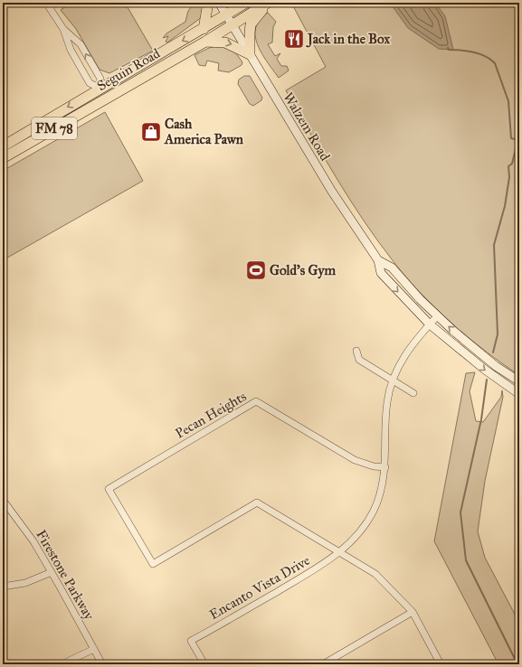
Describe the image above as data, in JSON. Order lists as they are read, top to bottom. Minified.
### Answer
{"streets":{"main road":["Seguin Road","FM 78"],"street":["Walzem Road","Pecan Heights","Firestone Parkway","Encanto Vista Drive"]},"crossings":[["Seguin Road","Walzem Road"],["Walzem Road","Encanto Vista Drive"],["Pecan Heights","Encanto Vista Drive"]],"places":{"restaurant":["Jack in the Box"],"shop":["Cash America Pawn"],"sports":["Gold's Gym"]}}
